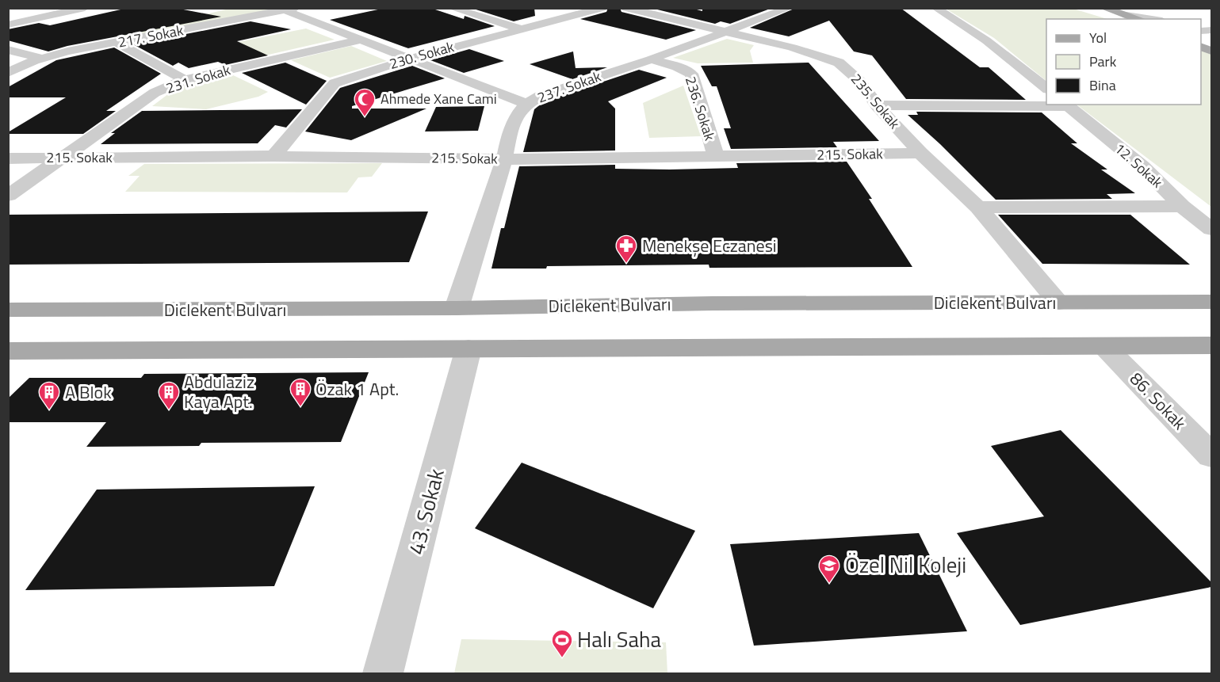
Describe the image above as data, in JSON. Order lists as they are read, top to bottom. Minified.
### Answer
{"streets":{"main road":["Diclekent Bulvarı"],"street":["217. Sokak","230. Sokak","231. Sokak","237. Sokak","235. Sokak","236. Sokak","215. Sokak","12. Sokak","86. Sokak","43. Sokak"]},"crossings":[["230. Sokak","215. Sokak"],["231. Sokak","215. Sokak"],["237. Sokak","235. Sokak"],["237. Sokak","236. Sokak"],["237. Sokak","215. Sokak"],["237. Sokak","Diclekent Bulvarı"],["235. Sokak","215. Sokak"],["235. Sokak","Diclekent Bulvarı"],["236. Sokak","215. Sokak"]],"places":{"mosque":["Ahmede Xane Cami"],"pharmacy":["Menekşe Eczanesi"],"building":["Özak 1 Apt.","A Blok","Abdulaziz Kaya Apt."],"school or university":["Özel Nil Koleji"],"sports":["Halı Saha"]},"legend":["Yol","Park","Bina"]}
